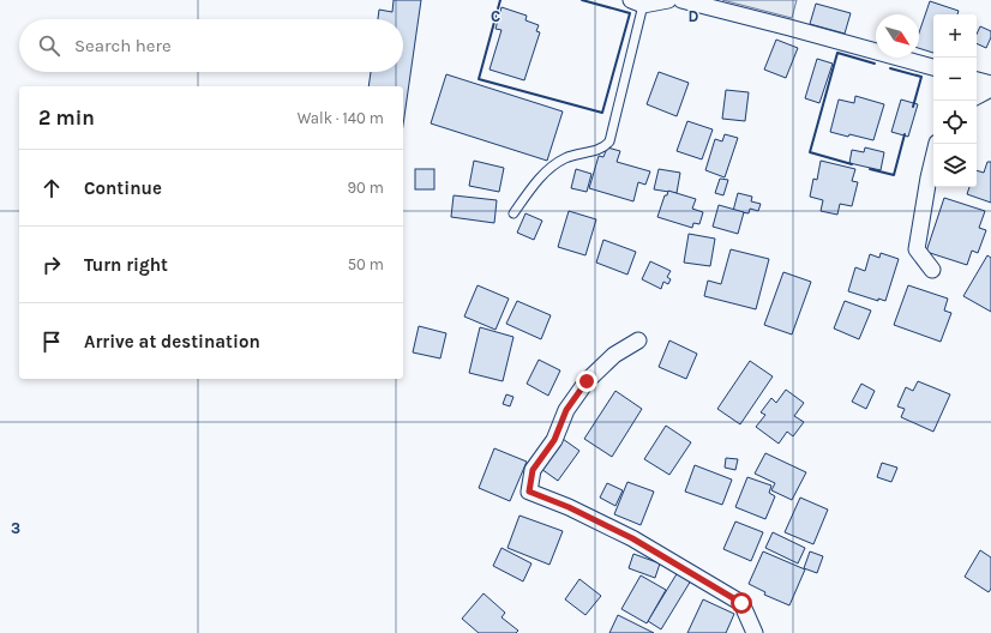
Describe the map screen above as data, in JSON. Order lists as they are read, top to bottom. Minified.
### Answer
{"north":"bottom right","page":{"map_buttons":["+","−"],"search":"Search here","heading":["2 min","Walk · 140 m"],"list":[["Continue","90 m"],["Turn right","50 m"],"Arrive at destination"]},"grid":{"columns":["C","D"],"rows":["3"]}}
